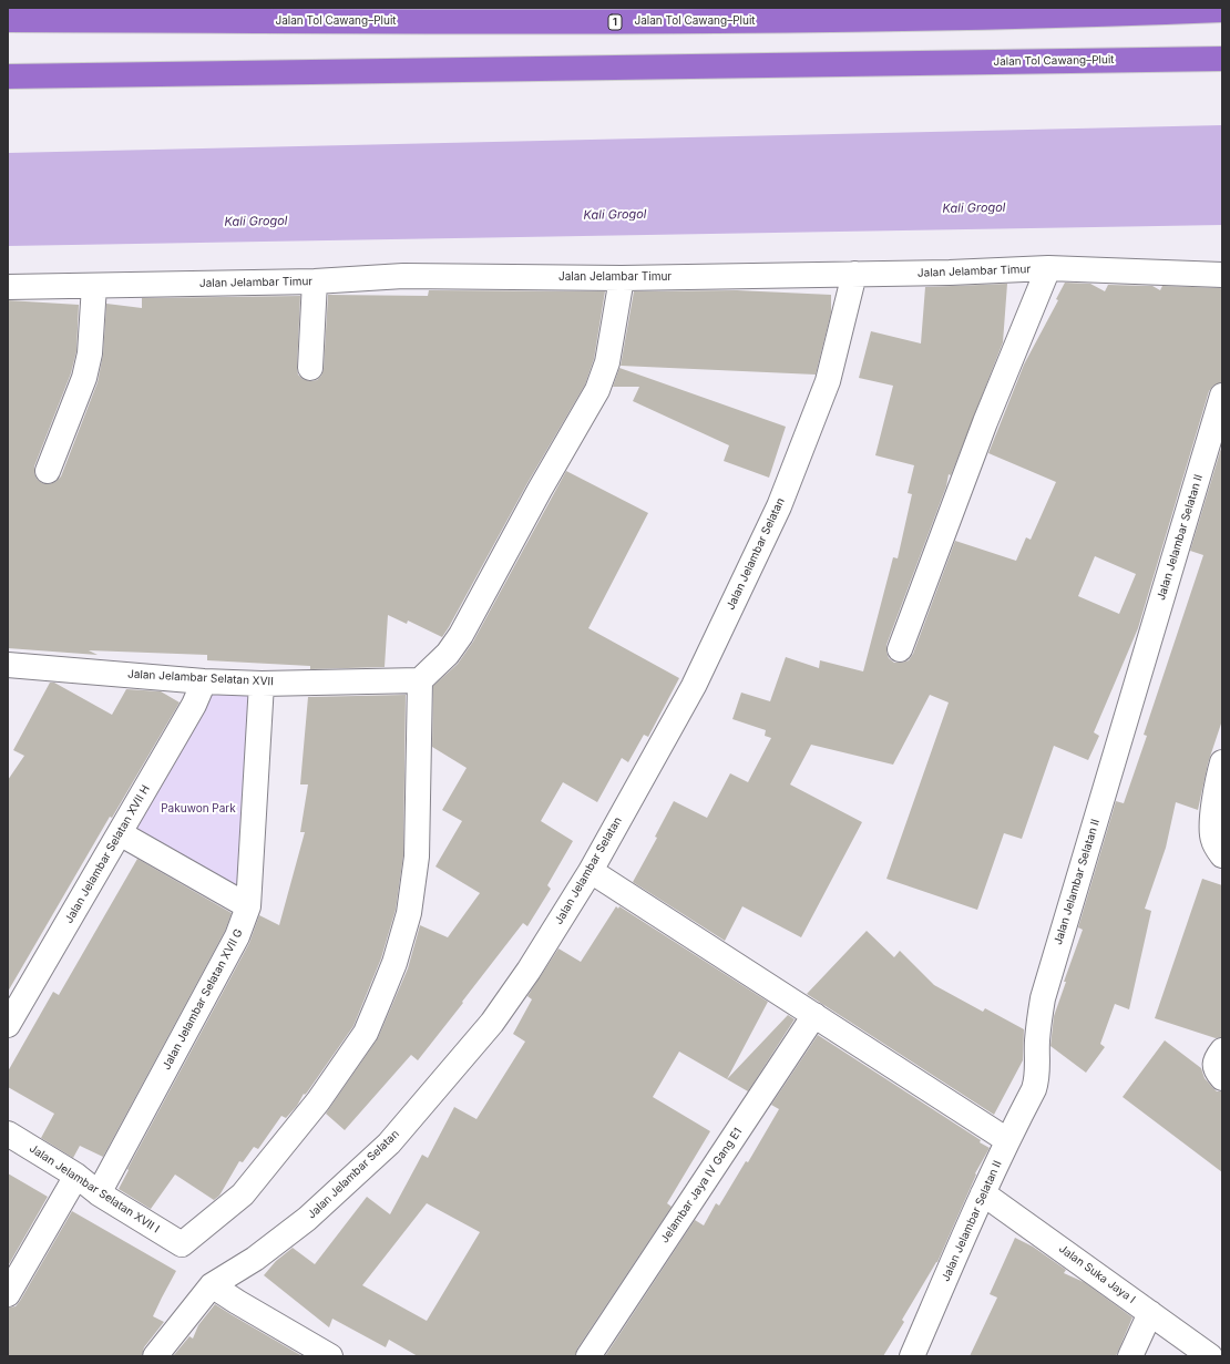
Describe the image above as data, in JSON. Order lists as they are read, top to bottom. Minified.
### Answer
{"streets":{"highway":["Jalan Tol Cawang–Pluit","1"],"street":["Jalan Jelambar Timur","Jalan Jelambar Selatan II","Jalan Jelambar Selatan","Jalan Jelambar Selatan XVII","Jalan Jelambar Selatan XVII H","Jalan Jelambar Selatan XVII G","Jelambar Jaya IV Gang E1","Jalan Jelambar Selatan XVII I","Jalan Suka Jaya I"]},"crossings":[["Jalan Jelambar Timur","Jalan Jelambar Selatan"],["Jalan Jelambar Selatan II","Jalan Suka Jaya I"],["Jalan Jelambar Selatan XVII","Jalan Jelambar Selatan XVII H"],["Jalan Jelambar Selatan XVII","Jalan Jelambar Selatan XVII G"],["Jalan Jelambar Selatan XVII","Jalan Jelambar Selatan XVII I"],["Jalan Jelambar Selatan XVII G","Jalan Jelambar Selatan XVII I"]],"water":["Kali Grogol"],"parks":["Pakuwon Park"]}
